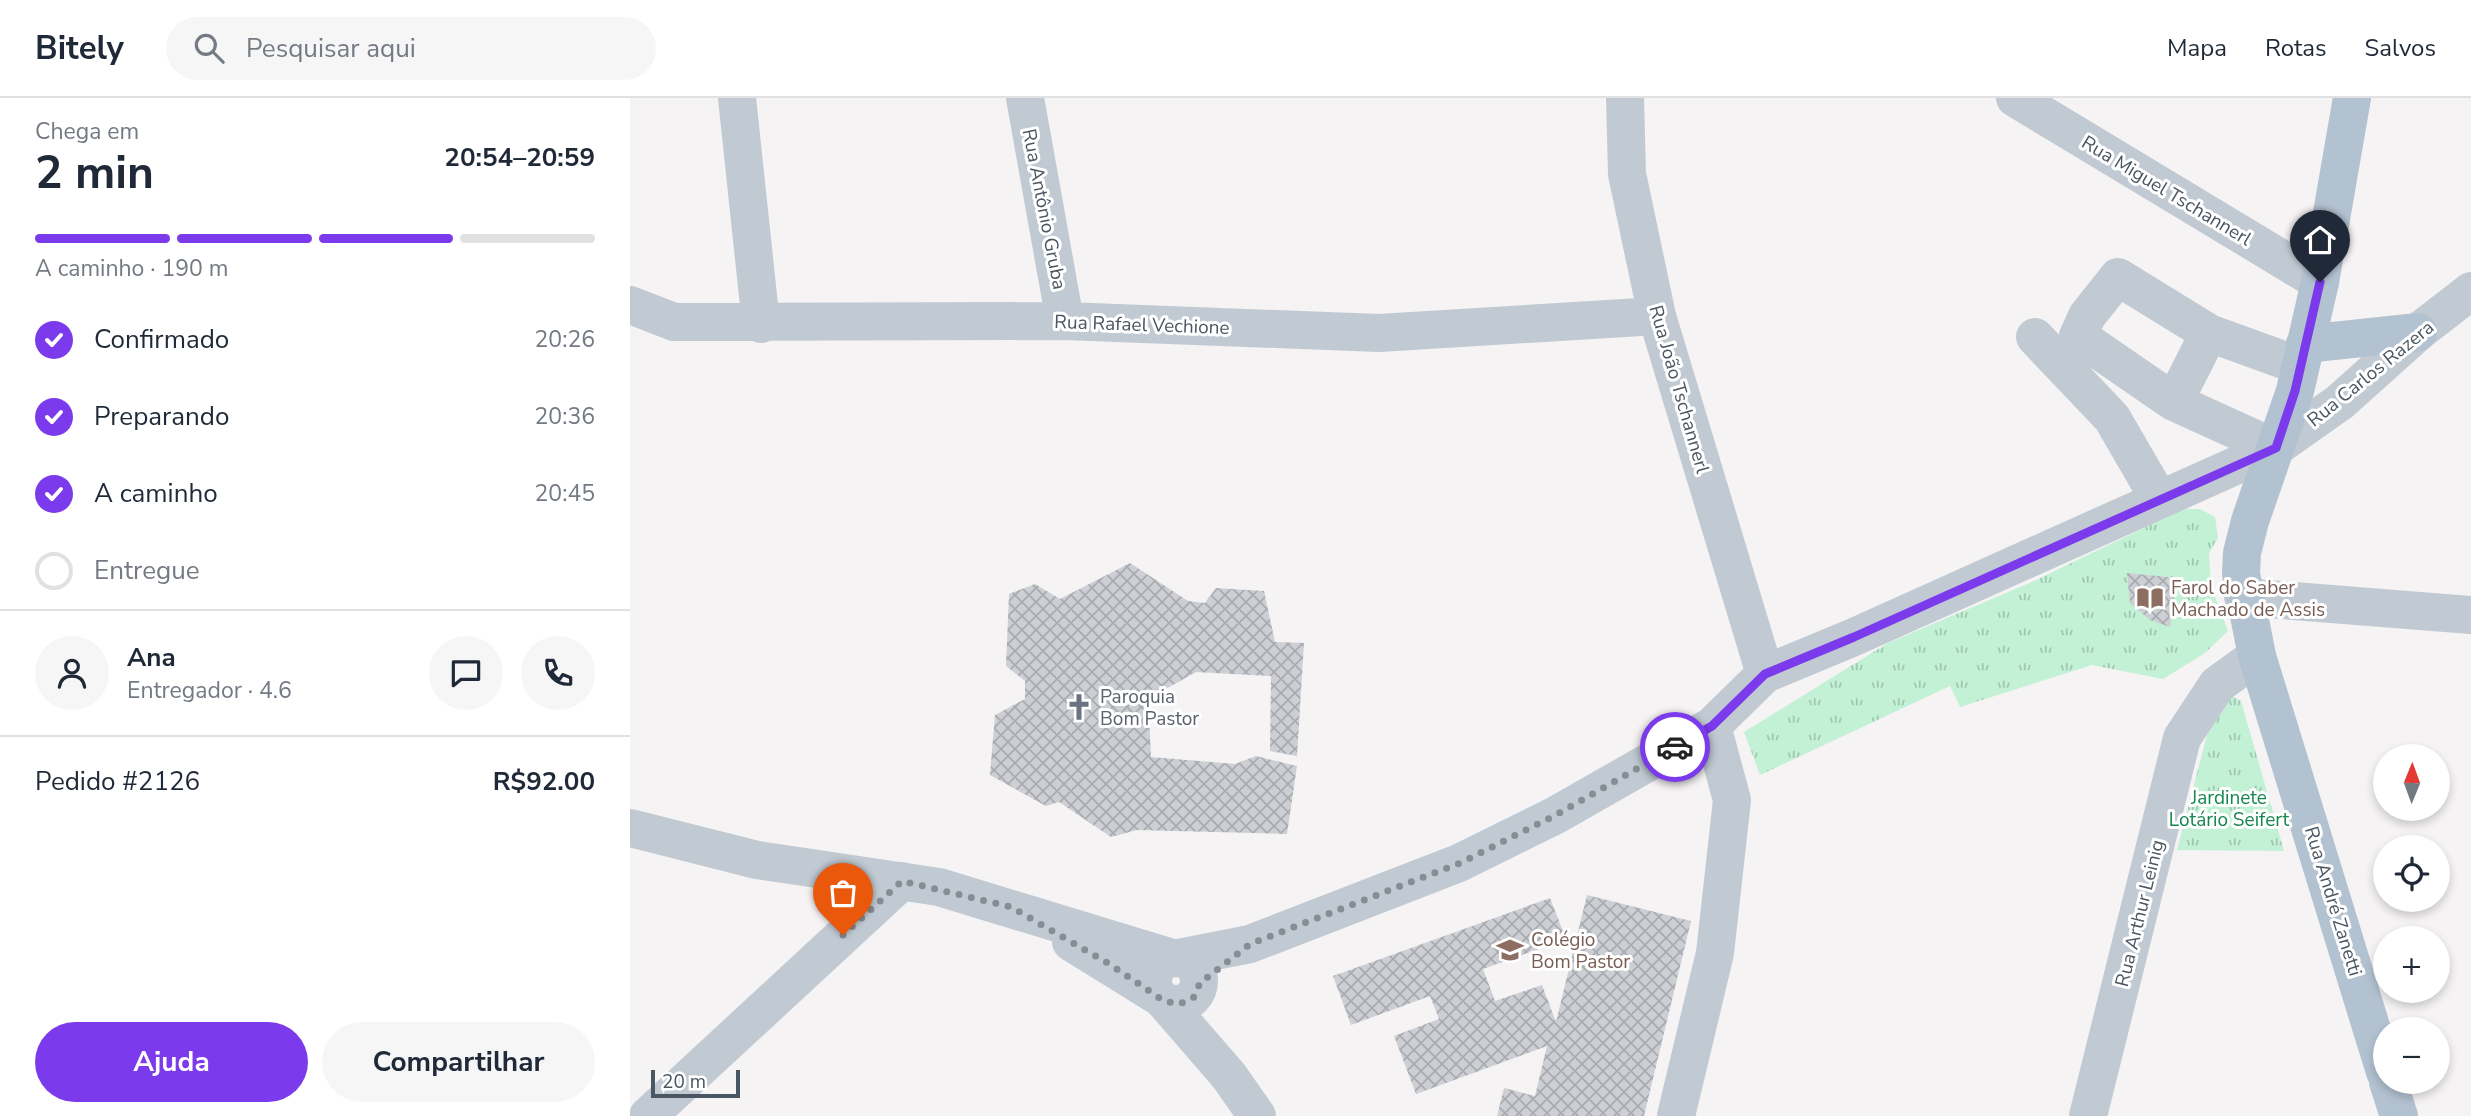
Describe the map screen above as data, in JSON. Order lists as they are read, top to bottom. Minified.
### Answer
{"streets":{"main road":["Rua André Zanetti"],"street":["Rua Miguel Tschannerl","Rua Antônio Gruba","Rua Rafael Vechione","Rua Carlos Razera","Rua João Tschannerl","Rua Arthur Leinig"]},"crossings":[["Rua Antônio Gruba","Rua Rafael Vechione"],["Rua Rafael Vechione","Rua João Tschannerl"],["Rua Carlos Razera","Rua João Tschannerl"],["Rua Carlos Razera","Rua André Zanetti"],["Rua André Zanetti","Rua Arthur Leinig"]],"parks":["Jardinete Lotário Seifert"],"places":{"library":["Farol do Saber Machado de Assis"],"church":["Paroquia Bom Pastor"],"school or university":["Colégio Bom Pastor"]},"scale_bar":"20 m","north":"top","page":{"header":"Bitely","search":"Pesquisar aqui","nav":["Mapa","Rotas","Salvos"],"heading":["2 min","Chega em","20:54–20:59"],"panel":["Ana","Entregador · 4.6","Pedido #2126","R$92.00"],"bar":"A caminho · 190 m","list":[["Confirmado","20:26"],["Preparando","20:36"],["A caminho","20:45"],"Entregue"],"map_buttons":["+","−"],"buttons":["Ajuda","Compartilhar"],"scale":"20 m"}}
